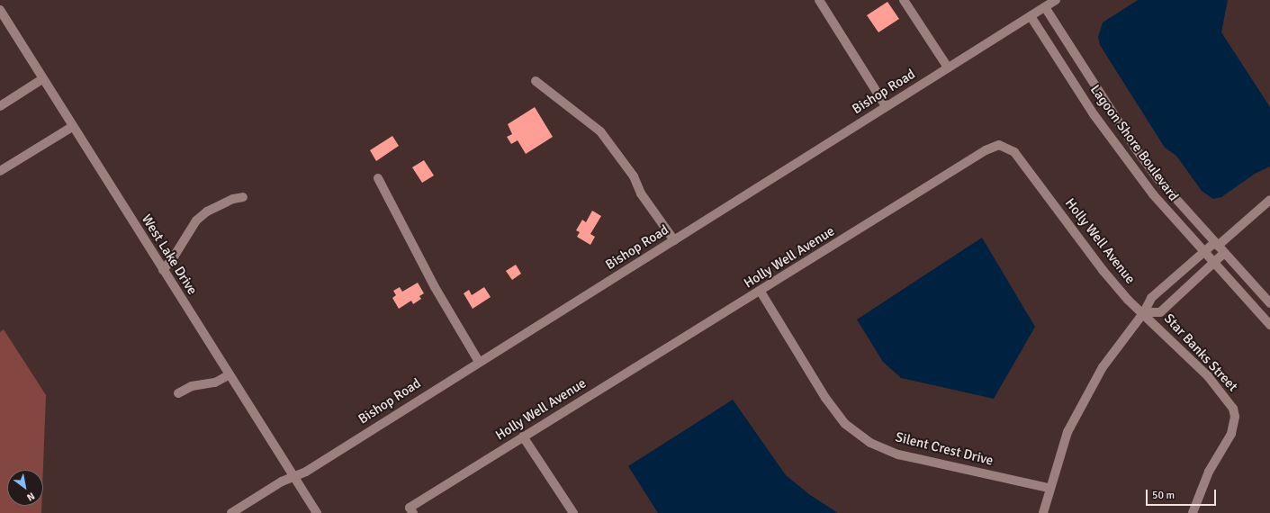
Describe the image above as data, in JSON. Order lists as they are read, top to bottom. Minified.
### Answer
{"streets":{"street":["Bishop Road","Lagoon Shore Boulevard","Holly Well Avenue","West Lake Drive","Star Banks Street","Silent Crest Drive"]},"crossings":[["Bishop Road","Lagoon Shore Boulevard"],["Bishop Road","West Lake Drive"],["Holly Well Avenue","Star Banks Street"],["Holly Well Avenue","Silent Crest Drive"]],"scale_bar":"50 m","north":"bottom right"}
